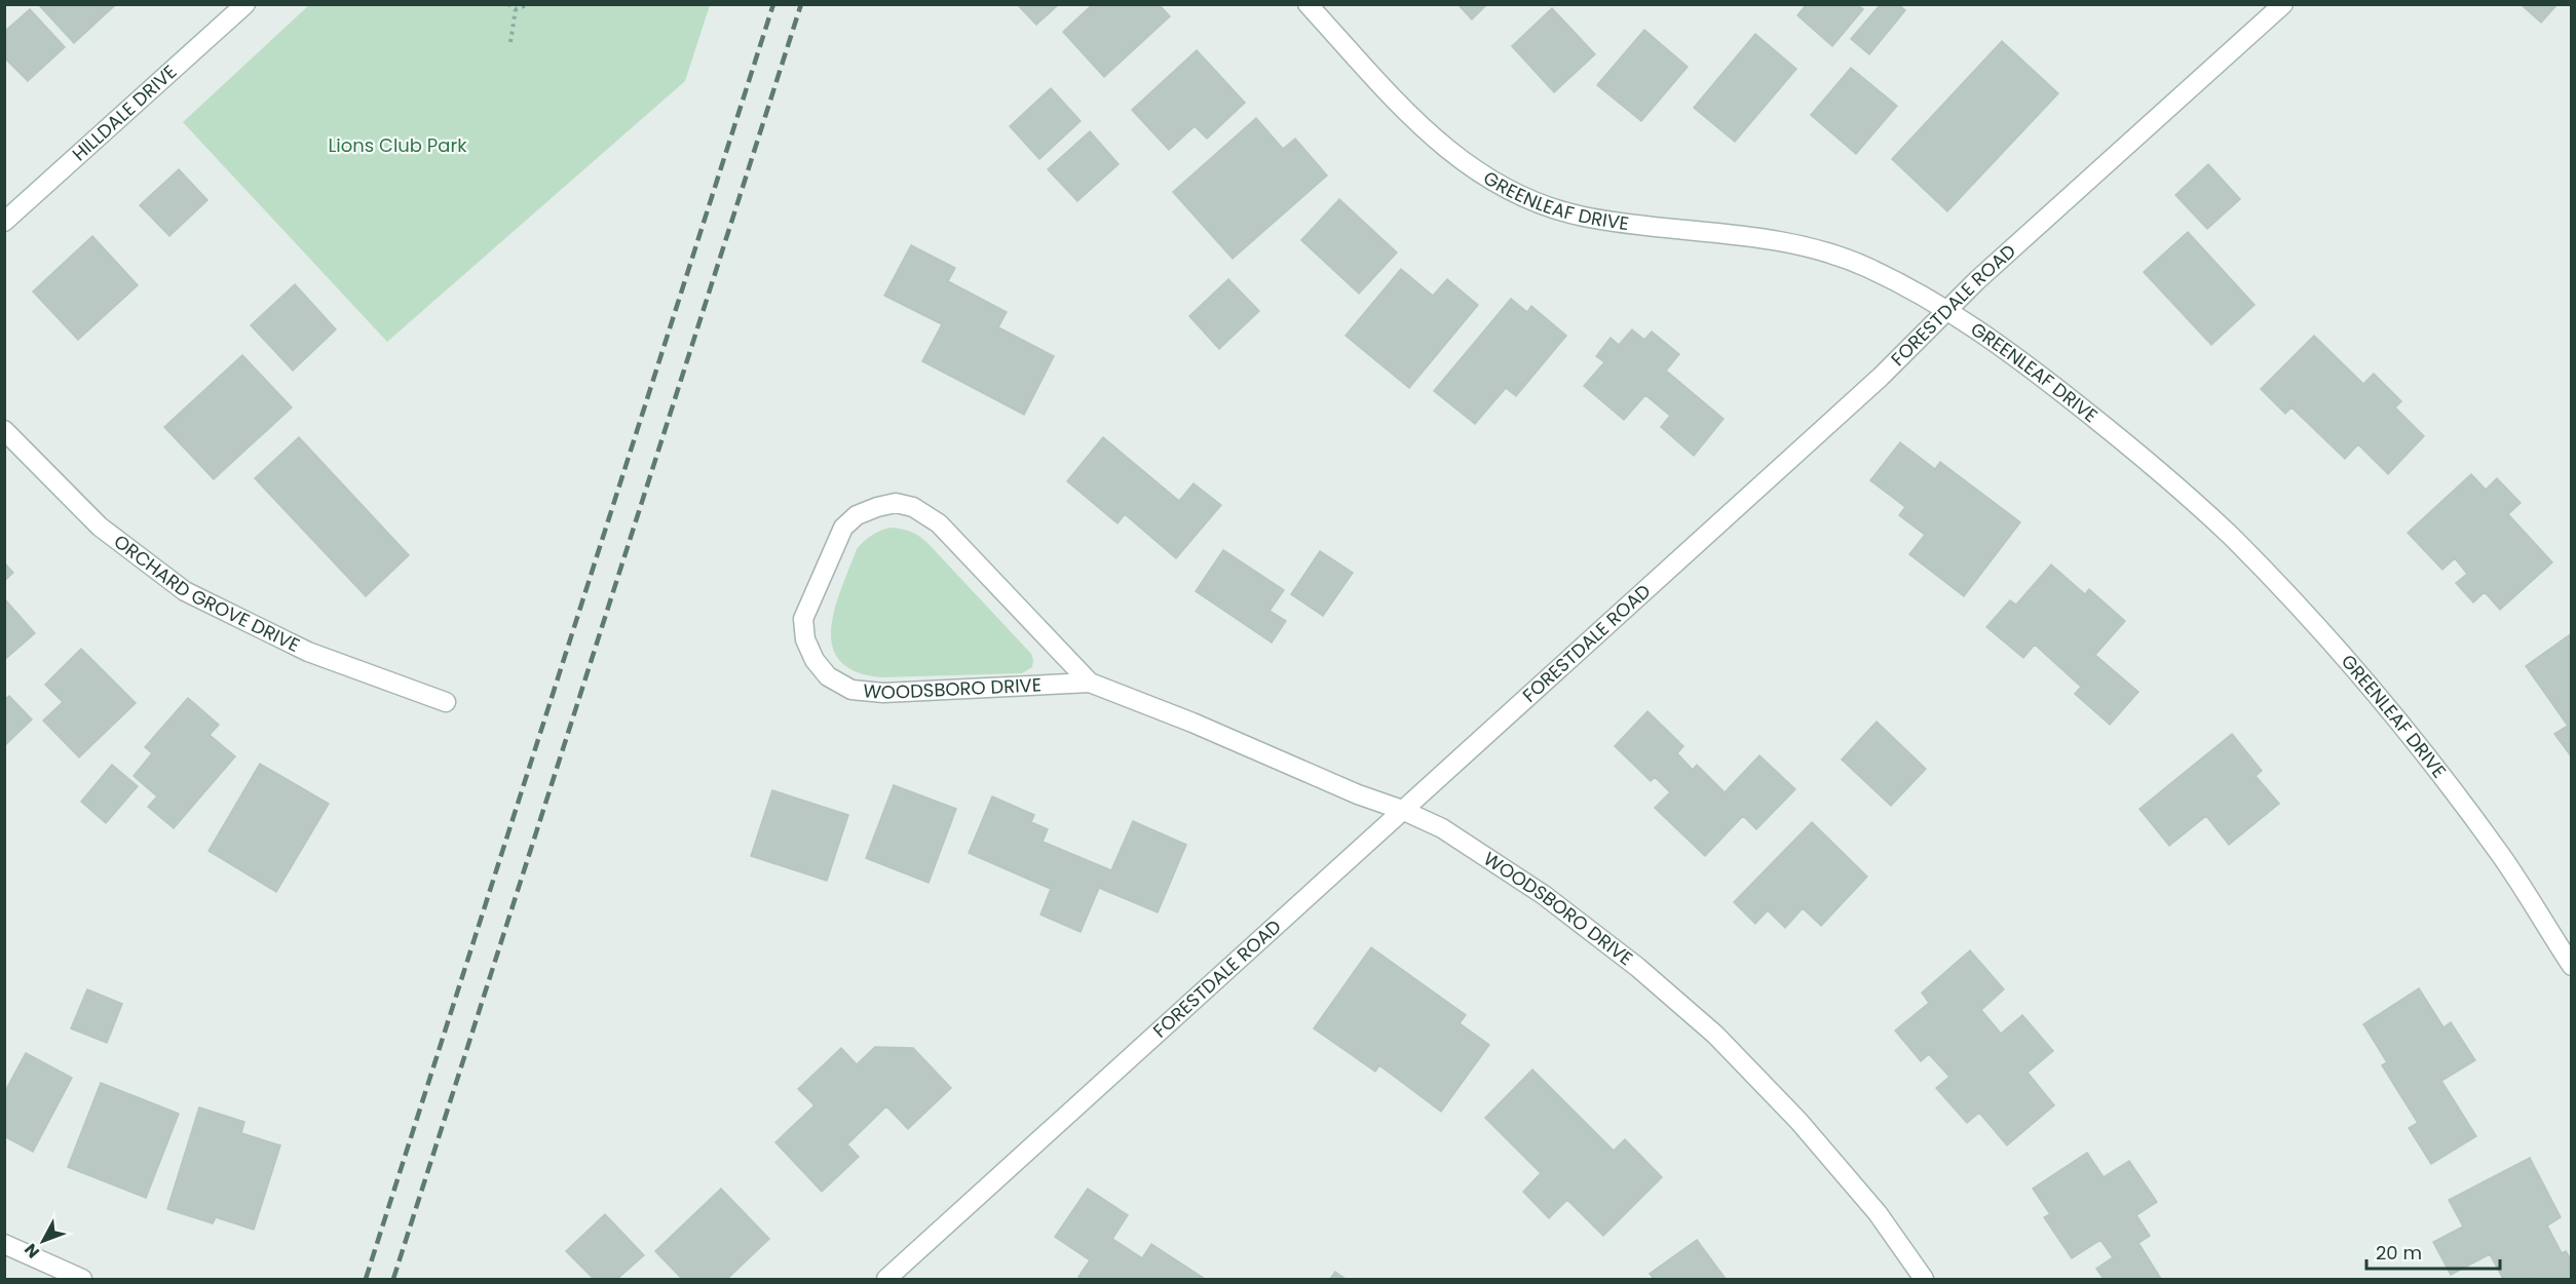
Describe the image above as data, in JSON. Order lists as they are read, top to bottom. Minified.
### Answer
{"streets":{"street":["HILLDALE DRIVE","GREENLEAF DRIVE","FORESTDALE ROAD","ORCHARD GROVE DRIVE","WOODSBORO DRIVE"]},"crossings":[["GREENLEAF DRIVE","FORESTDALE ROAD"],["FORESTDALE ROAD","WOODSBORO DRIVE"]],"parks":["Lions Club Park"],"scale_bar":"20 m","north":"bottom left"}
